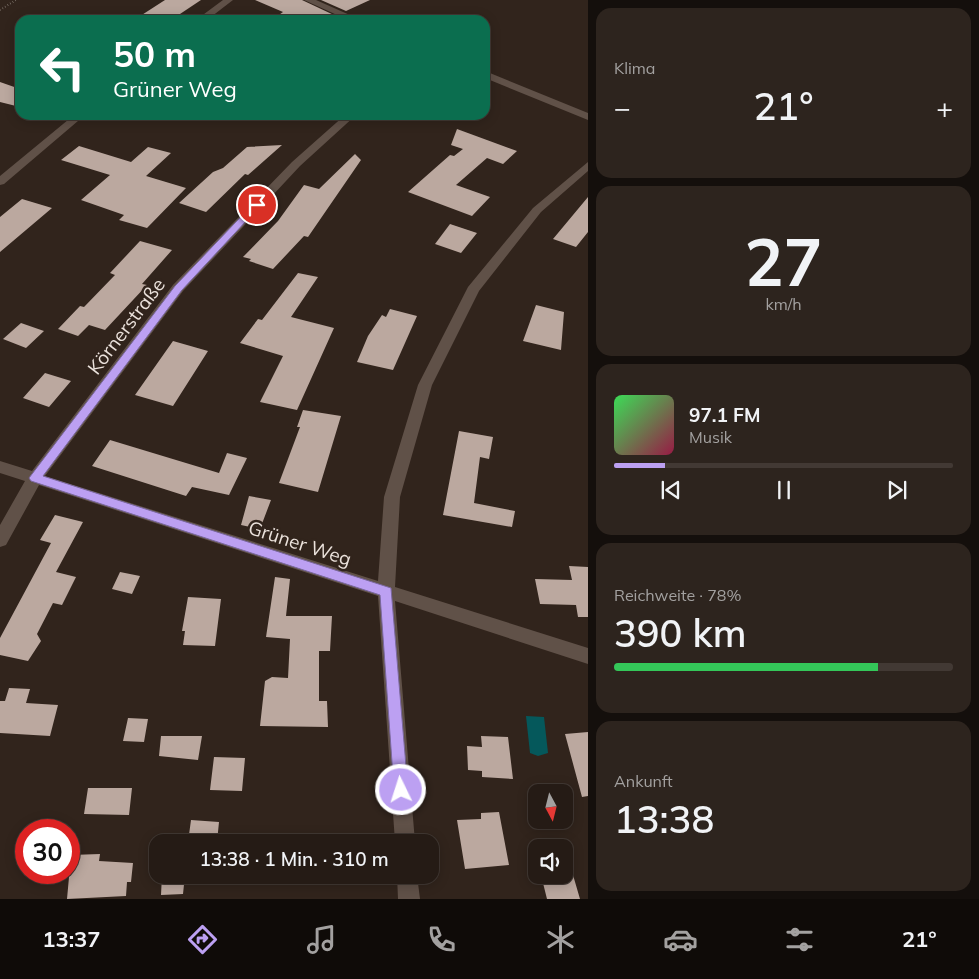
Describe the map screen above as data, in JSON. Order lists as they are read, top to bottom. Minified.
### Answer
{"streets":{"street":["Körnerstraße","Grüner Weg"]},"crossings":[["Körnerstraße","Grüner Weg"]],"north":"bottom","page":{"tile":["Klima",["27","km/h"],["Reichweite · 78%","390 km"],["Ankunft","13:38"]],"turn":["50 m","Grüner Weg"],"heat":["−","21°","+"],"song":["97.1 FM","Musik"],"limit":"30","trip":"13:38 · 1 Min. · 310 m","tabs":["13:37","21°"]}}
